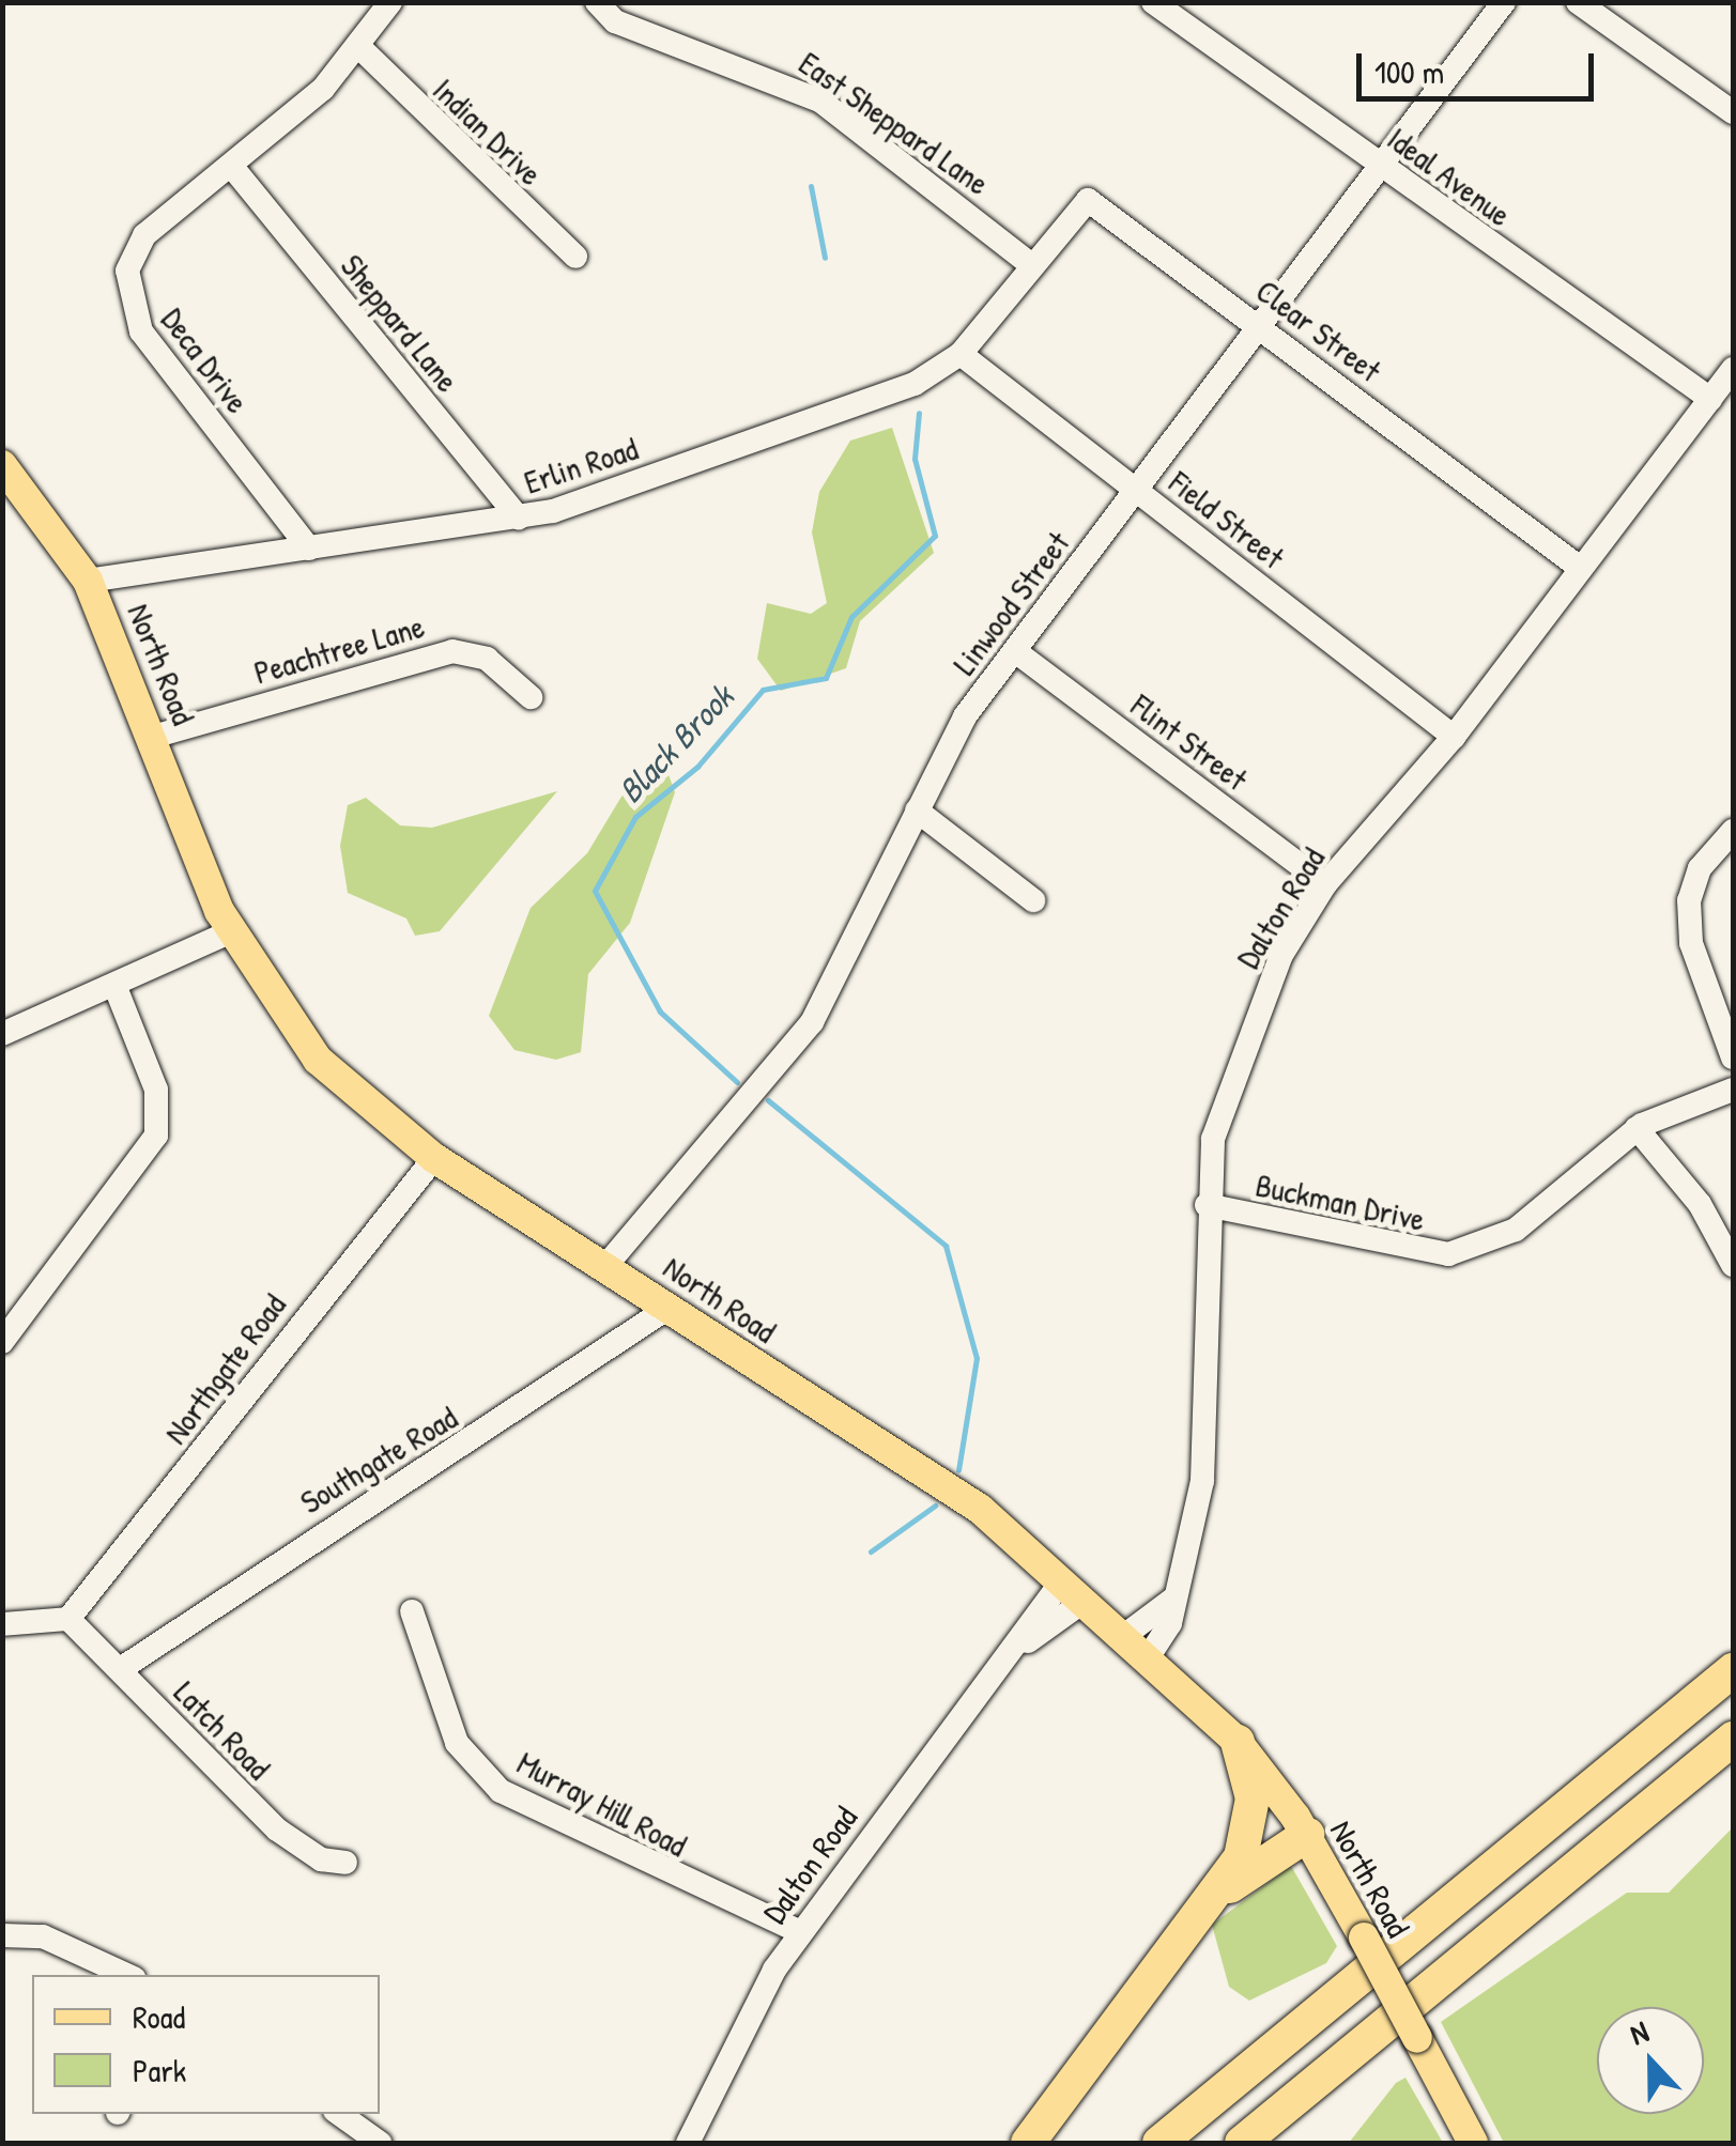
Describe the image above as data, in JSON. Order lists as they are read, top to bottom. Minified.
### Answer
{"streets":{"main road":["North Road"],"street":["East Sheppard Lane","Indian Drive","Ideal Avenue","Sheppard Lane","Clear Street","Deca Drive","Erlin Road","Field Street","Linwood Street","Peachtree Lane","Flint Street","Dalton Road","Buckman Drive","Northgate Road","Southgate Road","Latch Road","Murray Hill Road"]},"crossings":[["East Sheppard Lane","Clear Street"],["East Sheppard Lane","Erlin Road"],["Ideal Avenue","Linwood Street"],["Ideal Avenue","Dalton Road"],["Sheppard Lane","Deca Drive"],["Sheppard Lane","Erlin Road"],["Clear Street","Erlin Road"],["Clear Street","Linwood Street"],["Clear Street","Dalton Road"],["Deca Drive","Erlin Road"],["Erlin Road","Field Street"],["Erlin Road","North Road"],["Field Street","Linwood Street"],["Field Street","Dalton Road"],["Linwood Street","North Road"],["Linwood Street","Flint Street"],["Peachtree Lane","North Road"],["North Road","Dalton Road"],["North Road","Northgate Road"],["North Road","Southgate Road"],["Flint Street","Dalton Road"],["Dalton Road","Buckman Drive"],["Dalton Road","Murray Hill Road"],["Northgate Road","Latch Road"],["Southgate Road","Latch Road"]],"water":["Black Brook"],"legend":["Road","Park"],"scale_bar":"100 m","north":"top"}
